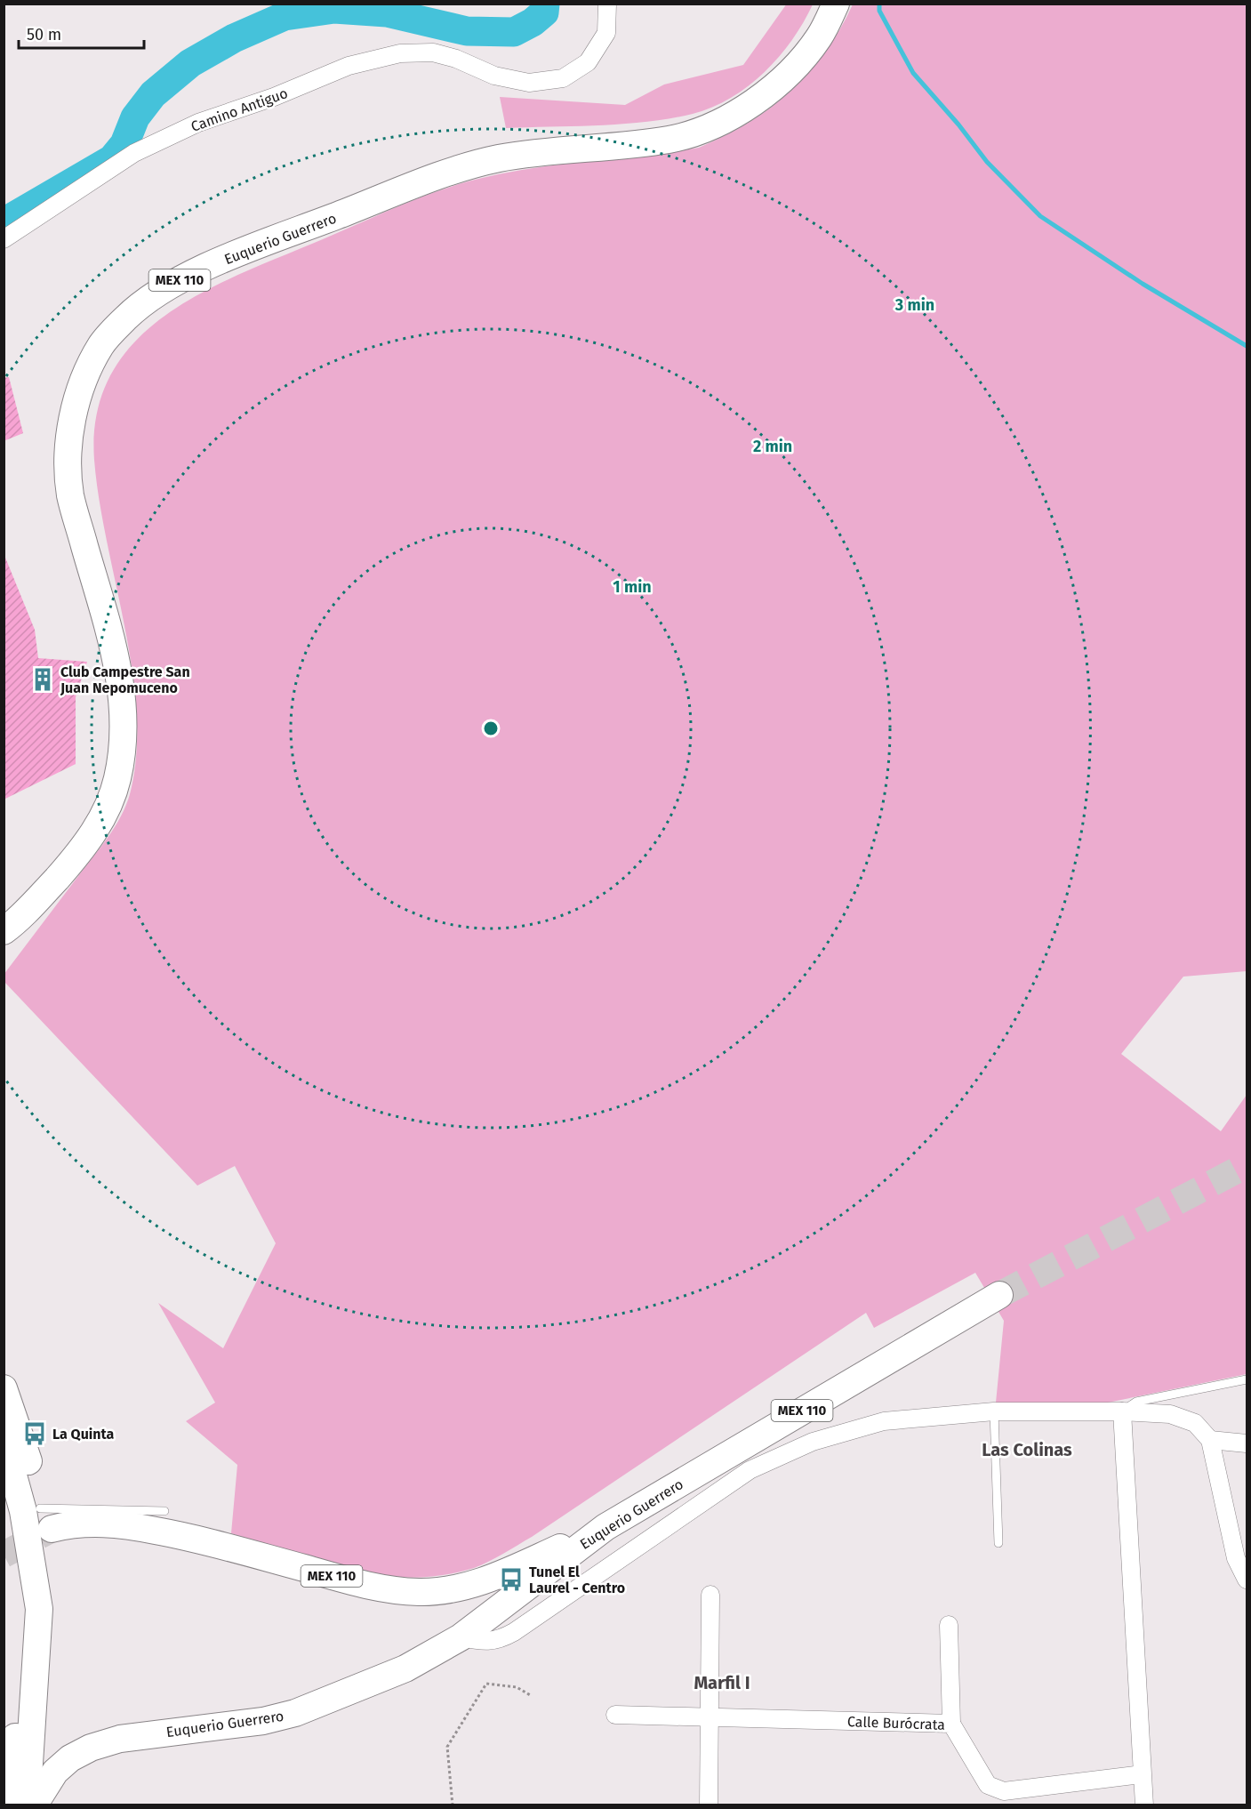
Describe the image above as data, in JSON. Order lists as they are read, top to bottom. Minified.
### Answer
{"streets":{"main road":["Euquerio Guerrero","MEX 110"],"street":["Camino Antiguo","Calle Burócrata"]},"crossings":[["Euquerio Guerrero","MEX 110"]],"districts":["Las Colinas","Marfil I"],"places":{"building":["Club Campestre San Juan Nepomuceno"],"bus stop":["La Quinta","Tunel El Laurel - Centro"]},"scale_bar":"50 m","rings":["3 min","2 min","1 min"]}
